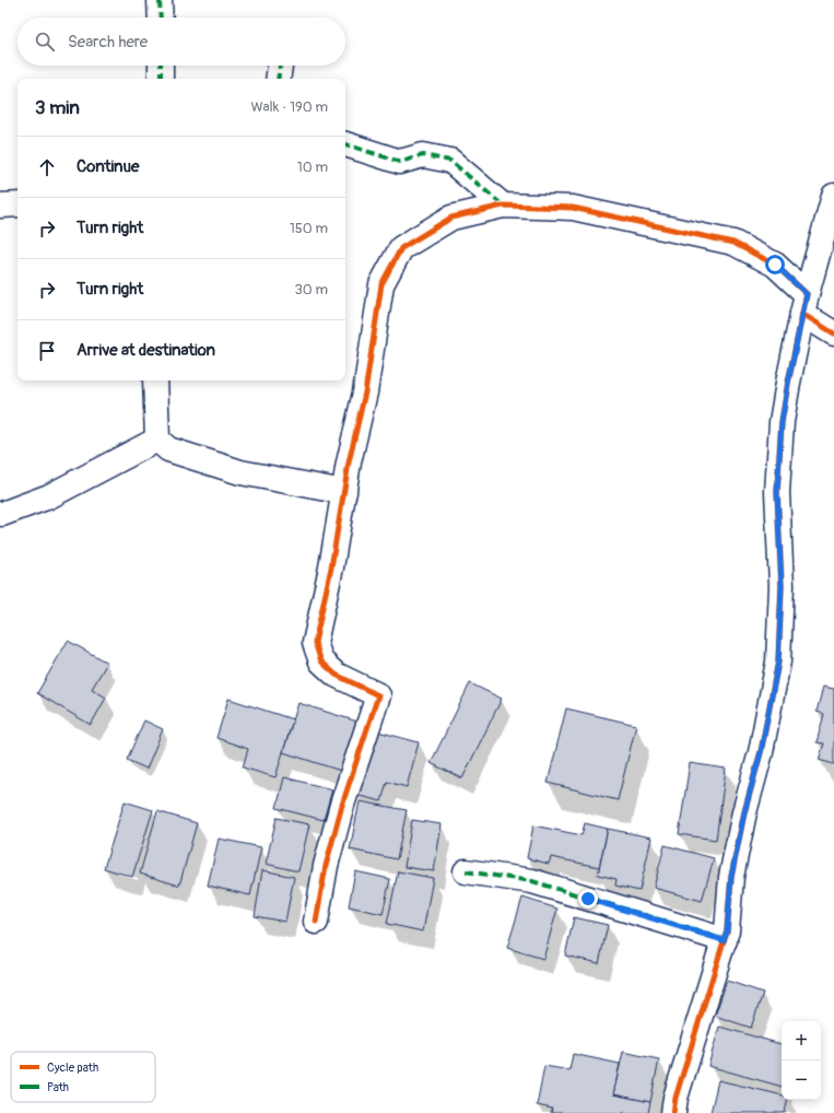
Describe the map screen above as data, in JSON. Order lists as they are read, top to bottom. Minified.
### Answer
{"legend":["Cycle path","Path"],"page":{"search":"Search here","heading":["3 min","Walk · 190 m"],"list":[["Continue","10 m"],["Turn right","150 m"],["Turn right","30 m"],"Arrive at destination"],"map_buttons":["+","−"]}}
